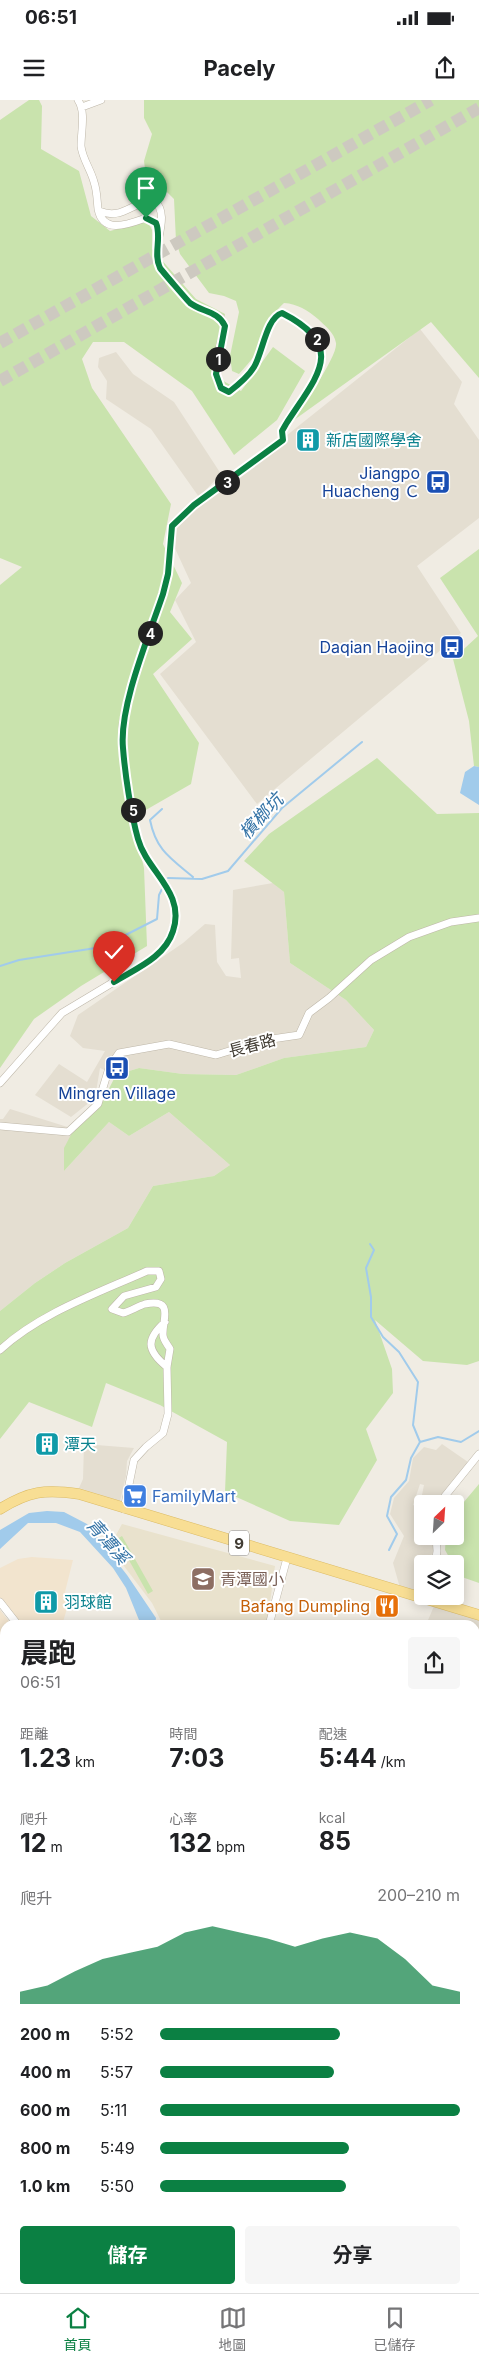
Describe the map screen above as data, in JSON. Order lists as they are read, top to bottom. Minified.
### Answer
{"streets":{"main road":["9"],"street":["長春路"]},"water":["檳榔坑","青潭溪"],"places":{"building":["新店國際學舍","潭天","羽球館"],"bus stop":["Jiangpo Huacheng Ｃ","Daqian Haojing","Mingren Village"],"supermarket":["FamilyMart"],"school or university":["青潭國小"],"restaurant":["Bafang Dumpling"]},"north":"top right","page":{"status":"06:51","header":"Pacely","pins":["2","1","3","4","5"],"heading":["晨跑","06:51"],"stats":[["距離","1.23 km"],["時間","7:03"],["配速","5:44 /km"],["爬升","12 m"],["心率","132 bpm"],["kcal","85"]],"chart":["爬升","200–210 m"],"list":[{"name":"200 m","note":"5:52"},{"name":"400 m","note":"5:57"},{"name":"600 m","note":"5:11"},{"name":"800 m","note":"5:49"},{"name":"1.0 km","note":"5:50"}],"buttons":["儲存","分享"],"tabs":["首頁","地圖","已儲存"]}}
